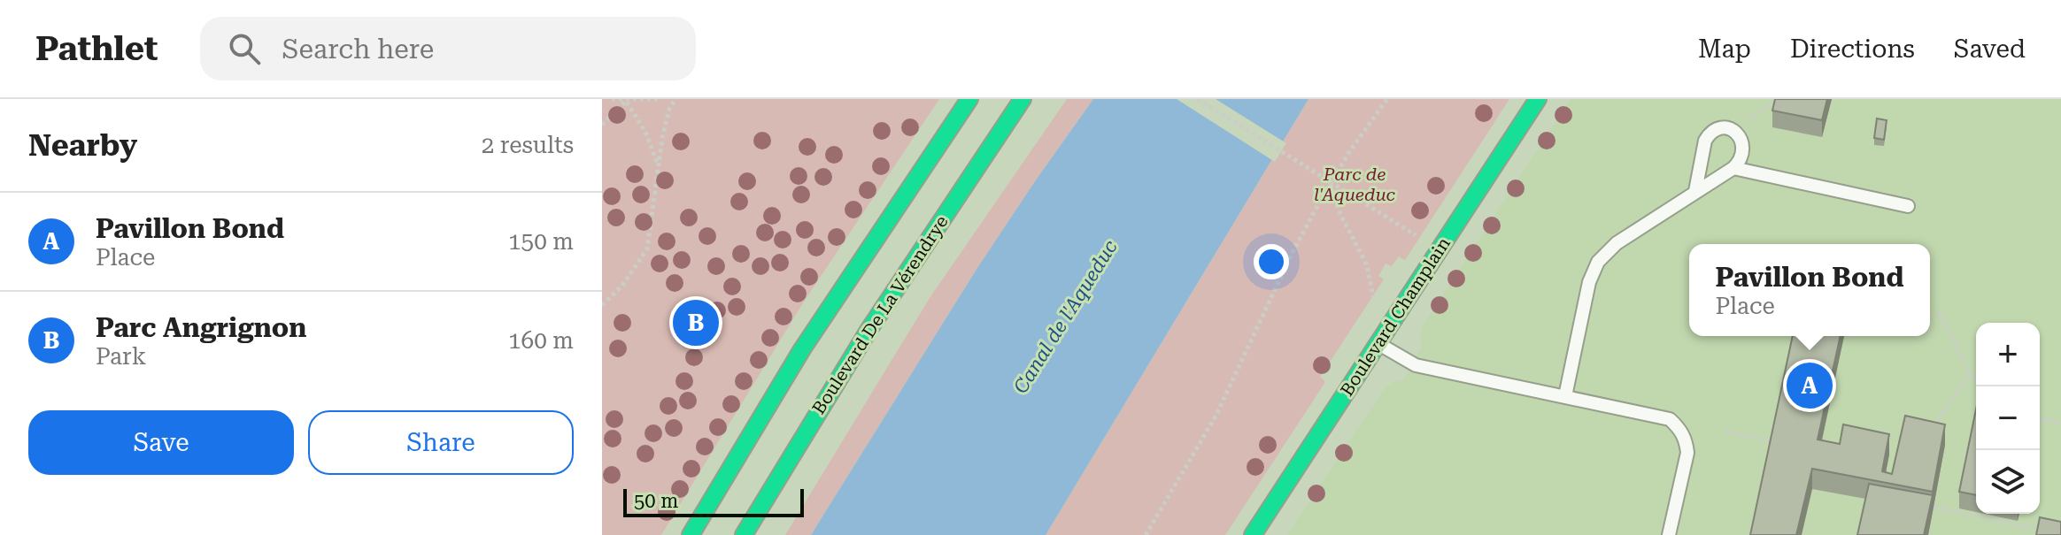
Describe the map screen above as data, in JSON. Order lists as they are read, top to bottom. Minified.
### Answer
{"streets":{"main road":["Boulevard De La Vérendrye","Boulevard Champlain"]},"water":["Canal de l'Aqueduc"],"parks":["Parc de l'Aqueduc"],"scale_bar":"50 m","page":{"header":"Pathlet","search":"Search here","nav":["Map","Directions","Saved"],"heading":["Nearby","2 results"],"list":[{"mark":"A","name":"Pavillon Bond","note":"Place","value":"150 m"},{"mark":"B","name":"Parc Angrignon","note":"Park","value":"160 m"}],"popup":["Pavillon Bond","Place"],"pins":["B","A"],"map_buttons":["+","−"],"buttons":["Save","Share"],"scale":"50 m"}}
